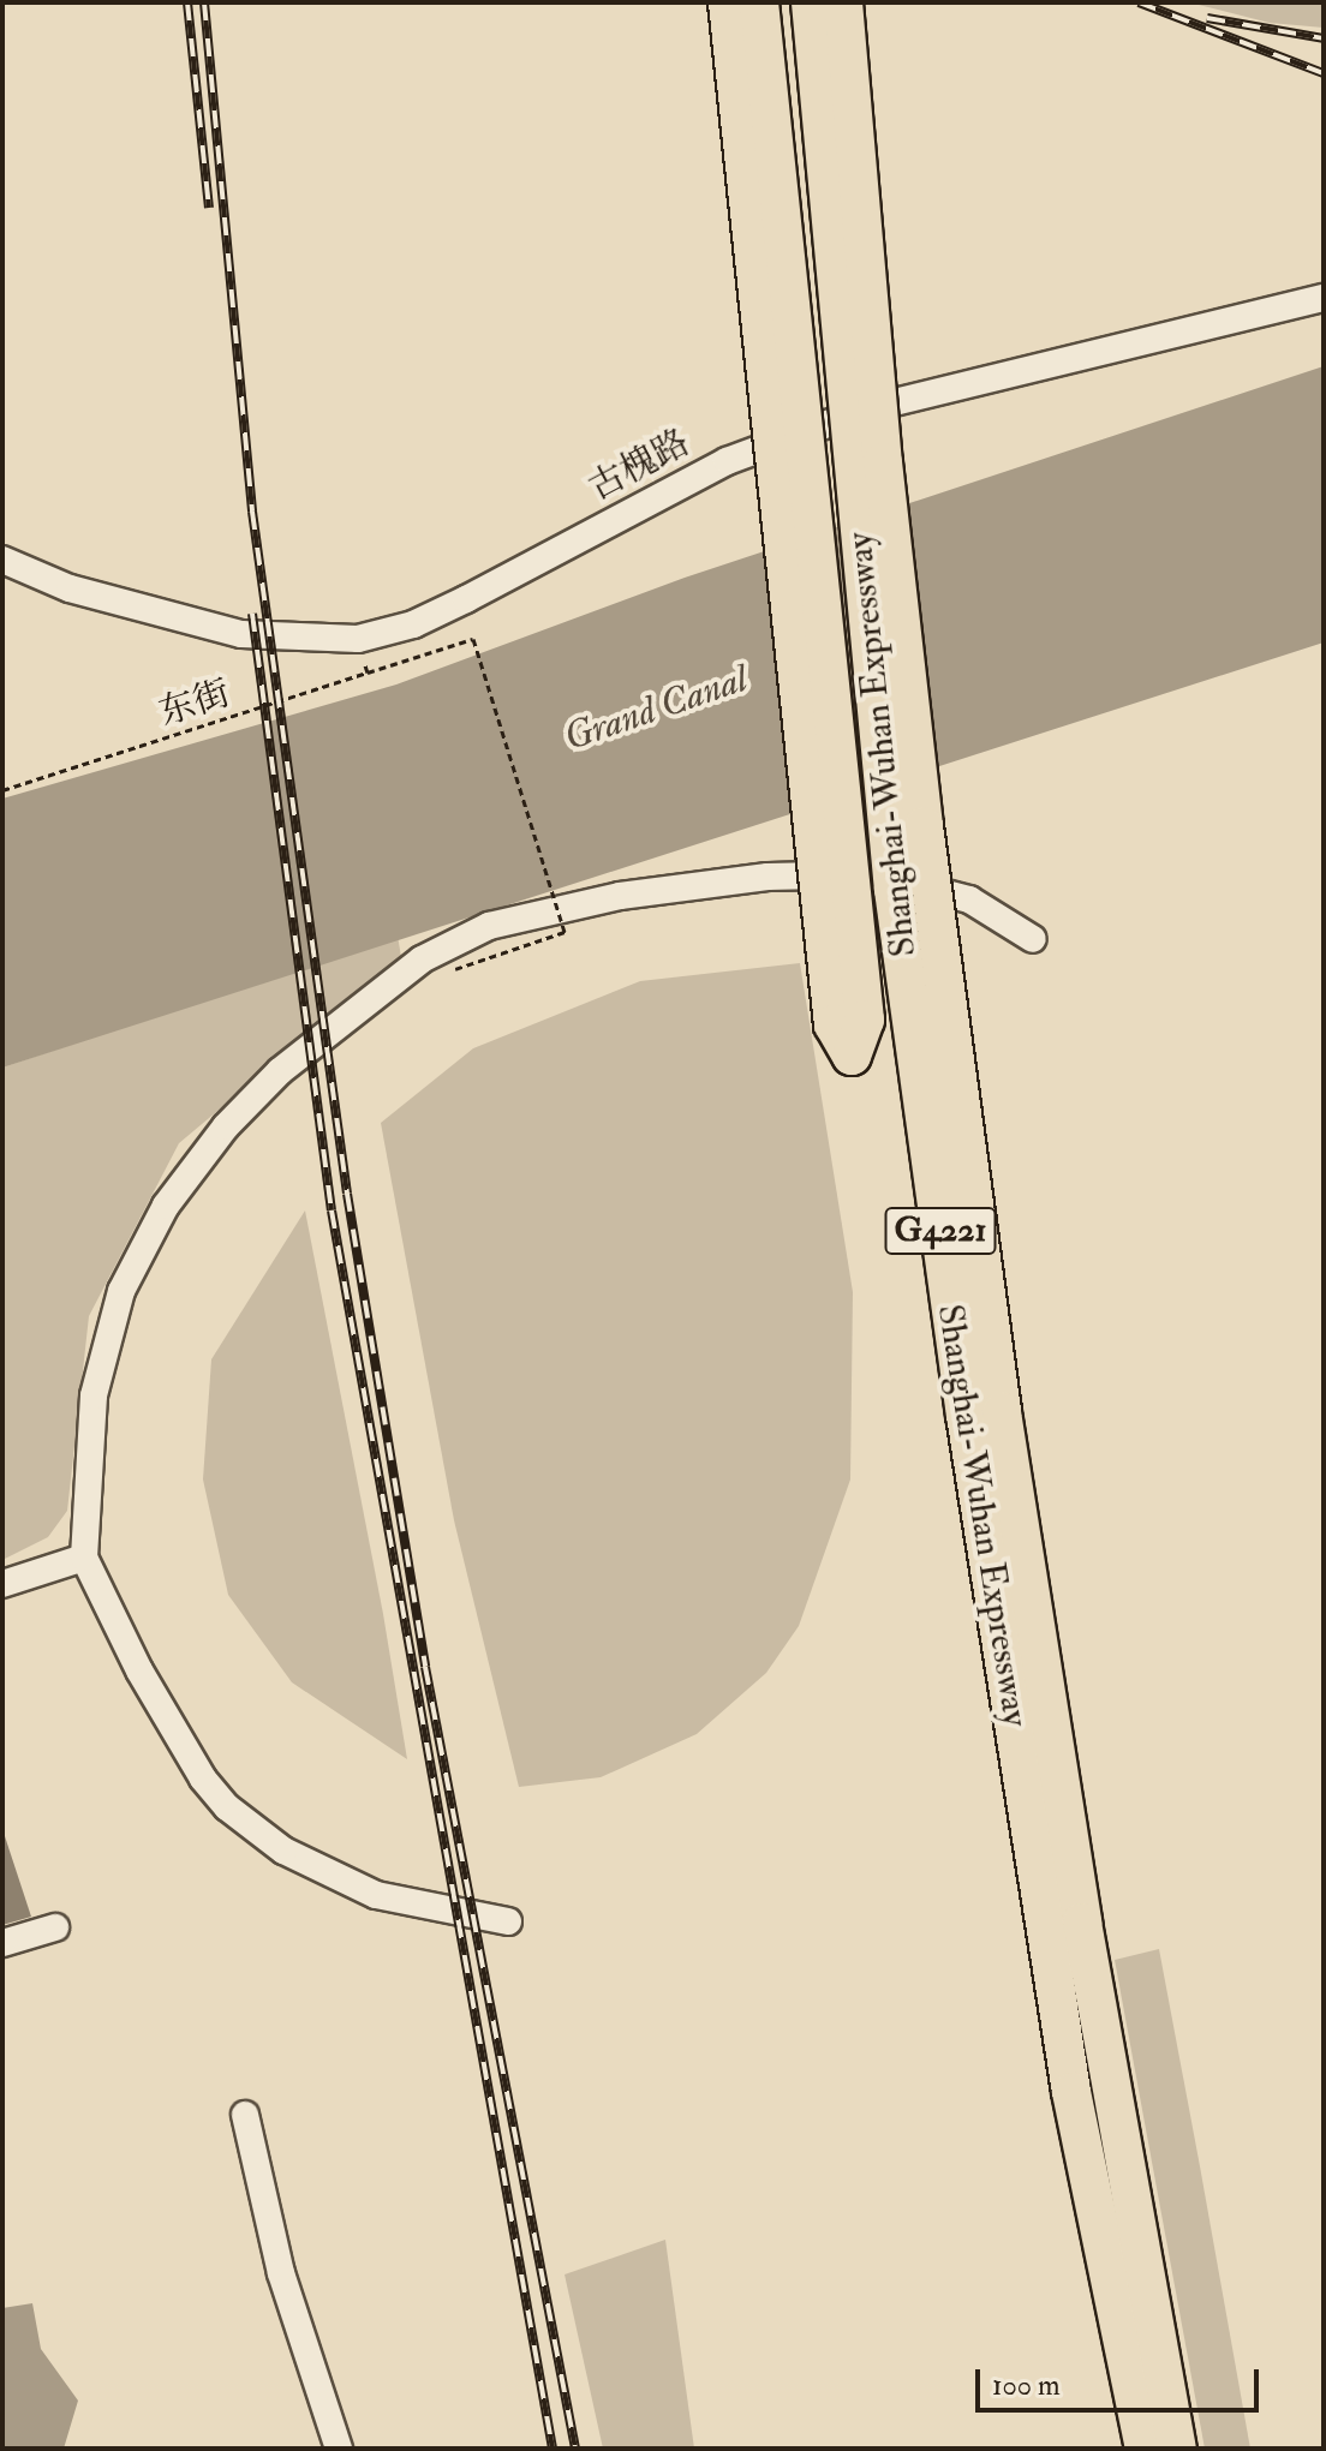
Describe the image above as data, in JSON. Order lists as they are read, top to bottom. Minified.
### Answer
{"streets":{"highway":["Shanghai-Wuhan Expressway","G4221"],"street":["古槐路"],"path":["东街"]},"water":["Grand Canal"],"scale_bar":"100 m"}
